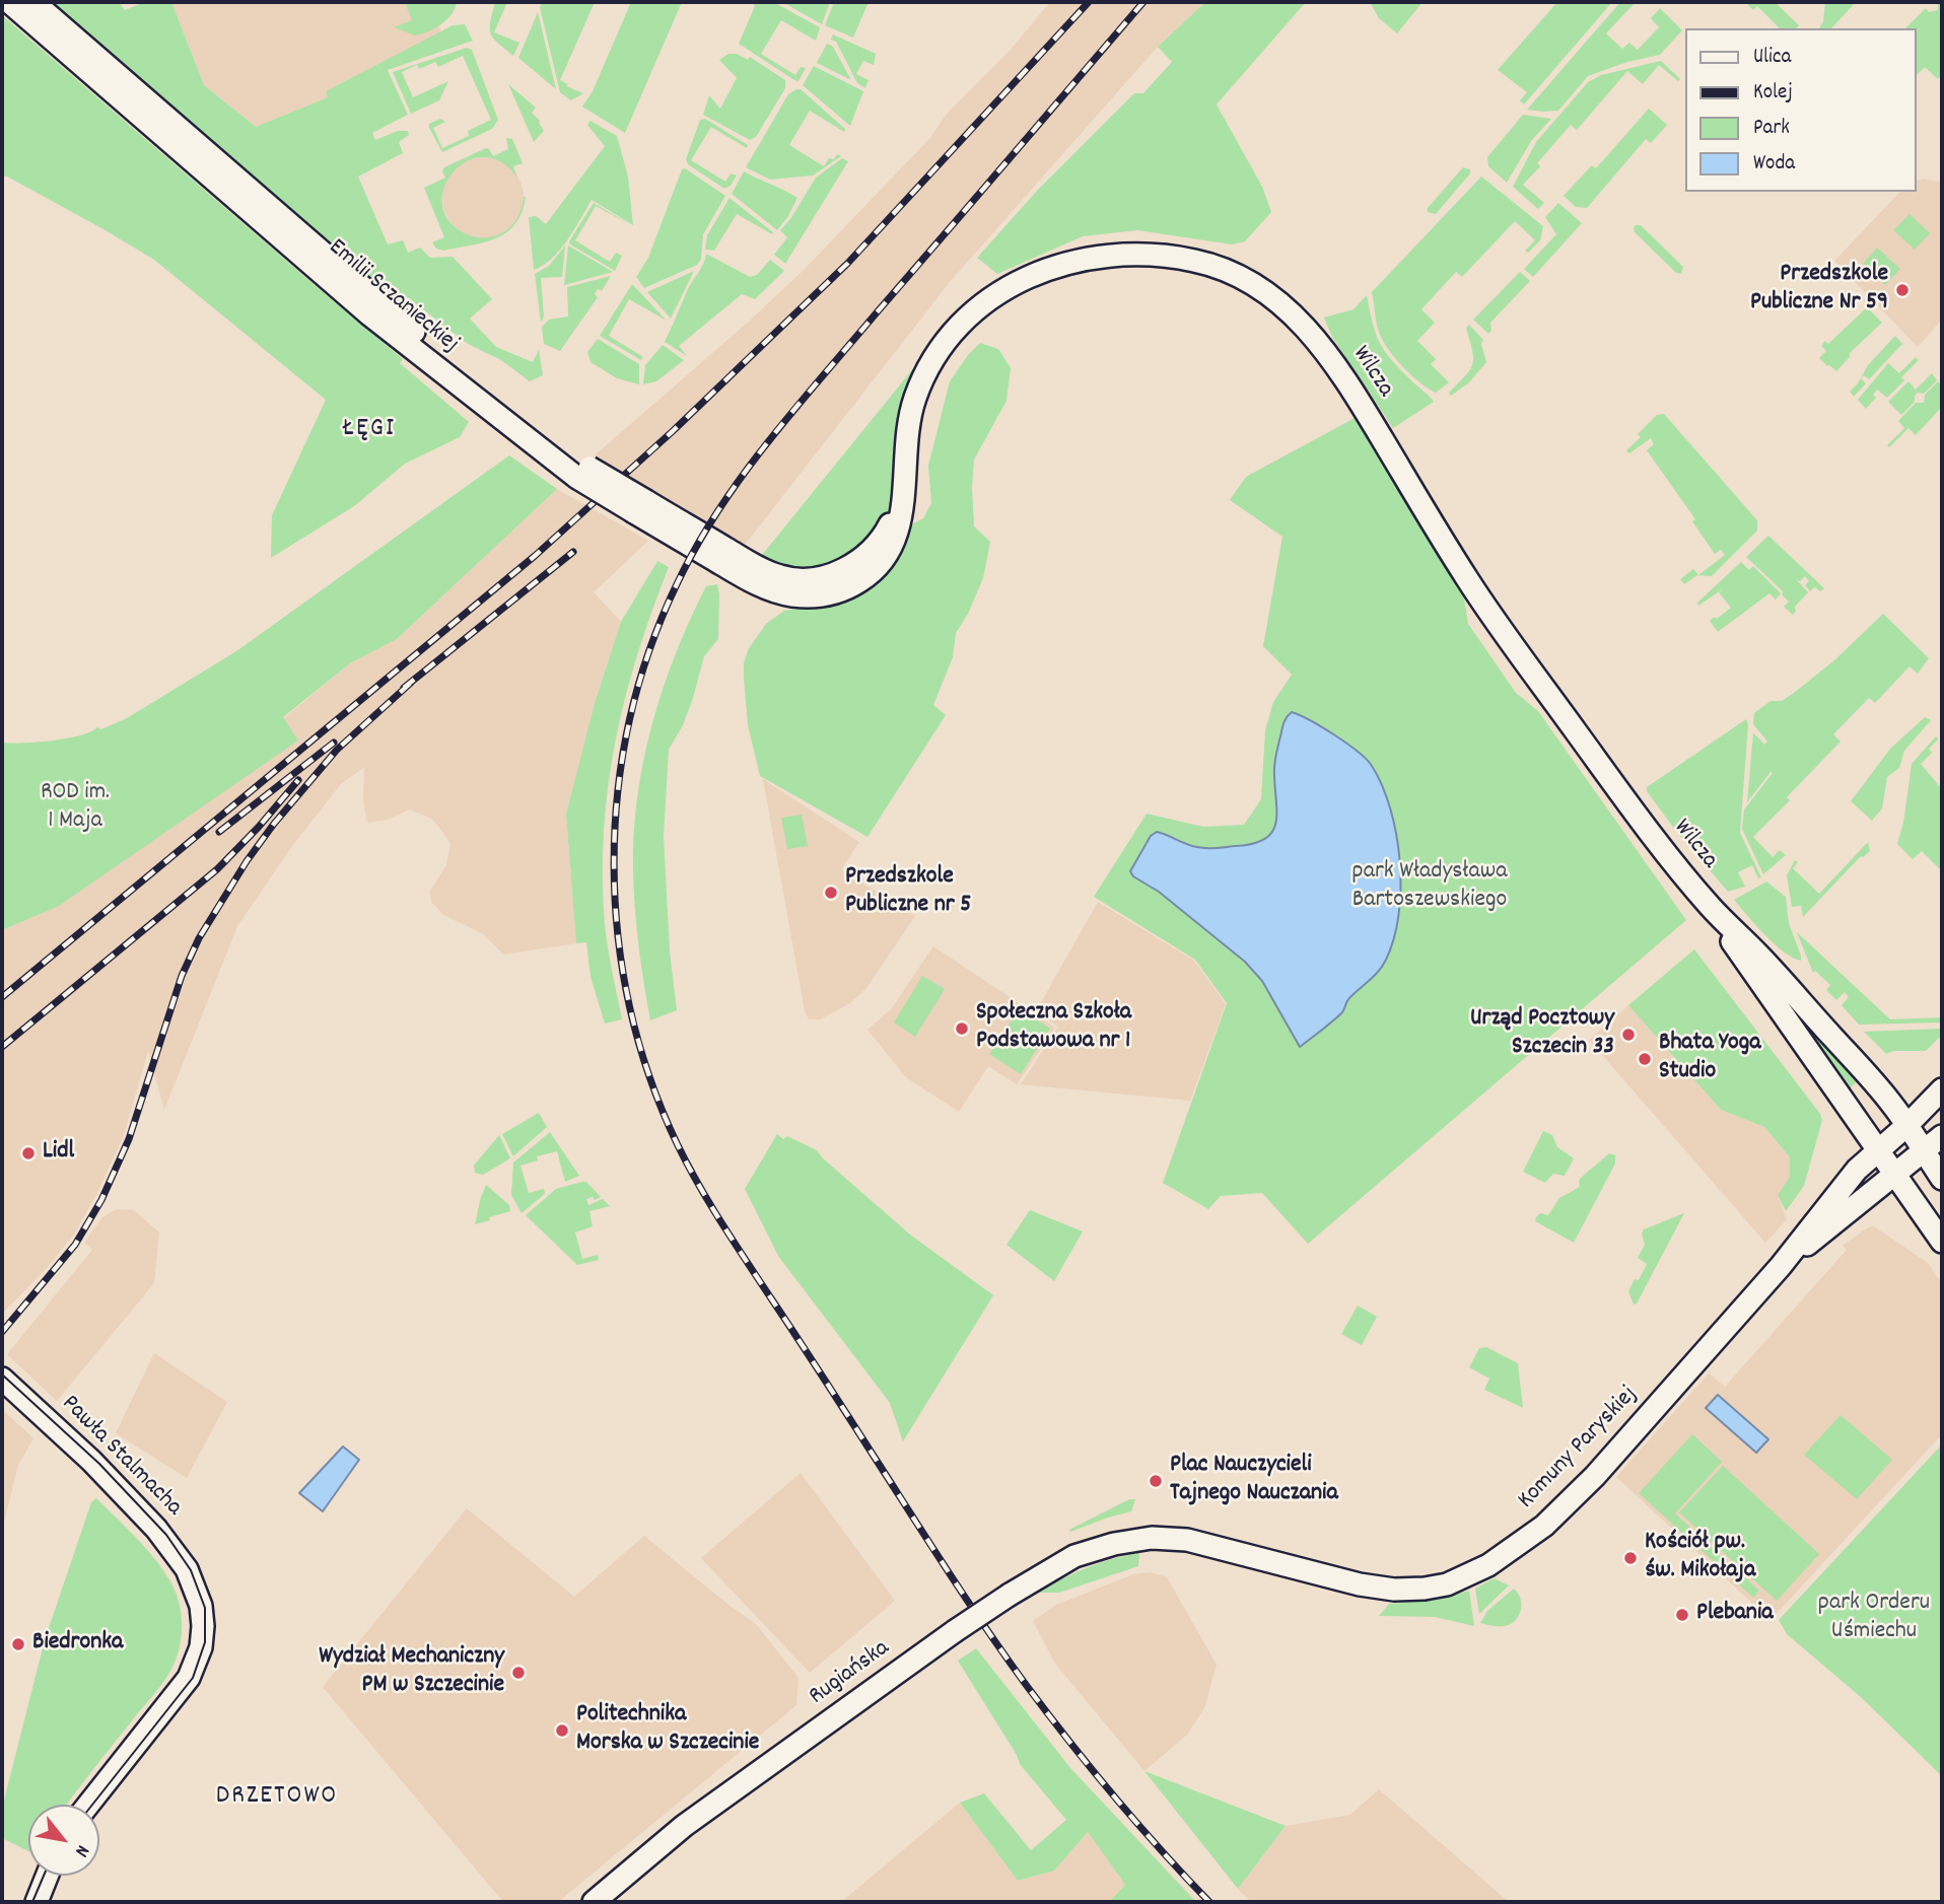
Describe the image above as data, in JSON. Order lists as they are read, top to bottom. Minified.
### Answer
{"streets":{"street":["Emilii Sczanieckiej","Wilcza","Komuny Paryskiej","Pawła Stalmacha","Rugiańska"]},"crossings":[["Emilii Sczanieckiej","Wilcza"],["Wilcza","Komuny Paryskiej"],["Komuny Paryskiej","Rugiańska"]],"districts":["ŁĘGI","DRZETOWO"],"parks":["ROD im. 1 Maja","park Władysława Bartoszewskiego","park Orderu Uśmiechu"],"places":["Przedszkole Publiczne Nr 59","Przedszkole Publiczne nr 5","Społeczna Szkoła Podstawowa nr 1","Urząd Pocztowy Szczecin 33","Bhata Yoga Studio","Lidl","Plac Nauczycieli Tajnego Nauczania","Kościół pw. św. Mikołaja","Plebania","Biedronka","Wydział Mechaniczny PM w Szczecinie","Politechnika Morska w Szczecinie"],"legend":["Ulica","Kolej","Park","Woda"],"north":"bottom right"}
